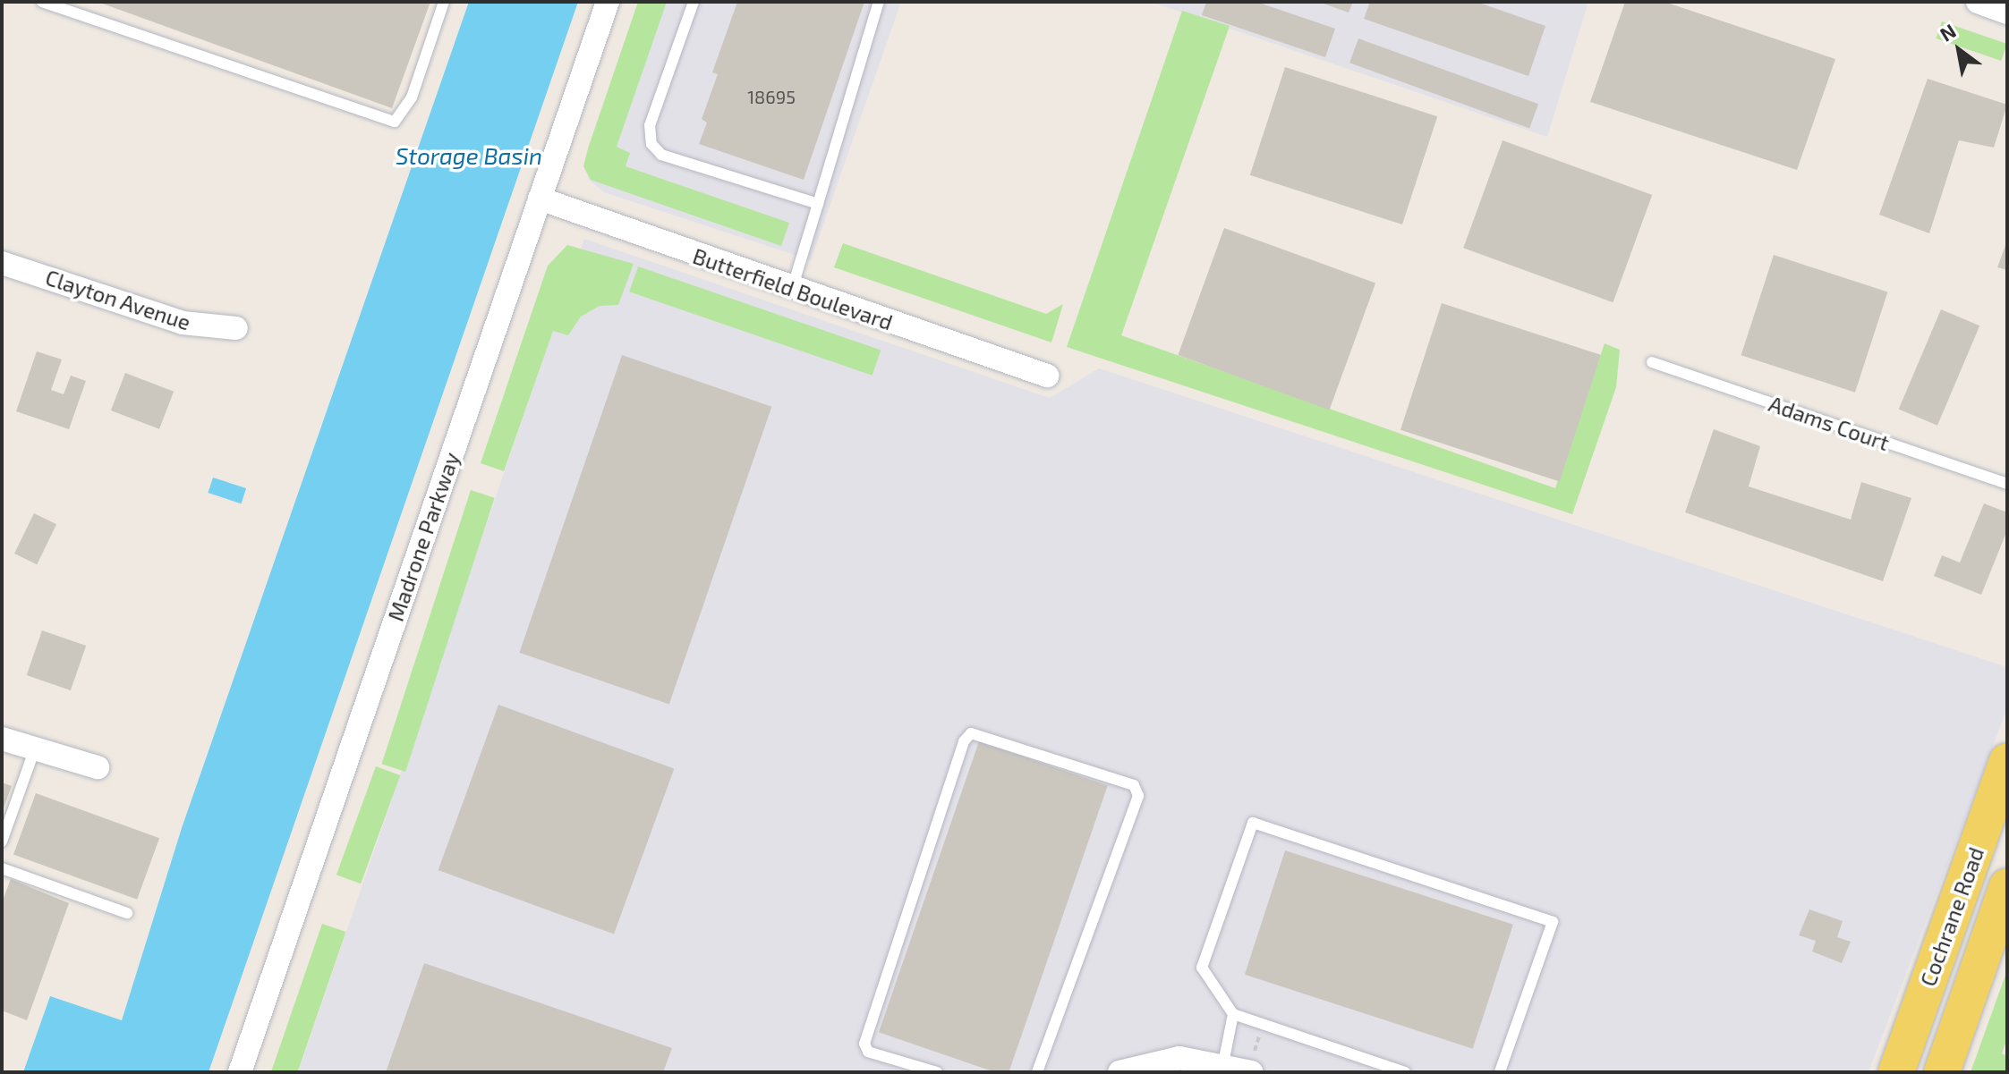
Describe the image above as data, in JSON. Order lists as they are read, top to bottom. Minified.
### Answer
{"streets":{"main road":["Cochrane Road"],"street":["Butterfield Boulevard","Clayton Avenue","Madrone Parkway"],"lane":["Adams Court"]},"crossings":[["Butterfield Boulevard","Madrone Parkway"]],"water":["Storage Basin"],"house_numbers":["18695"],"north":"top left"}
